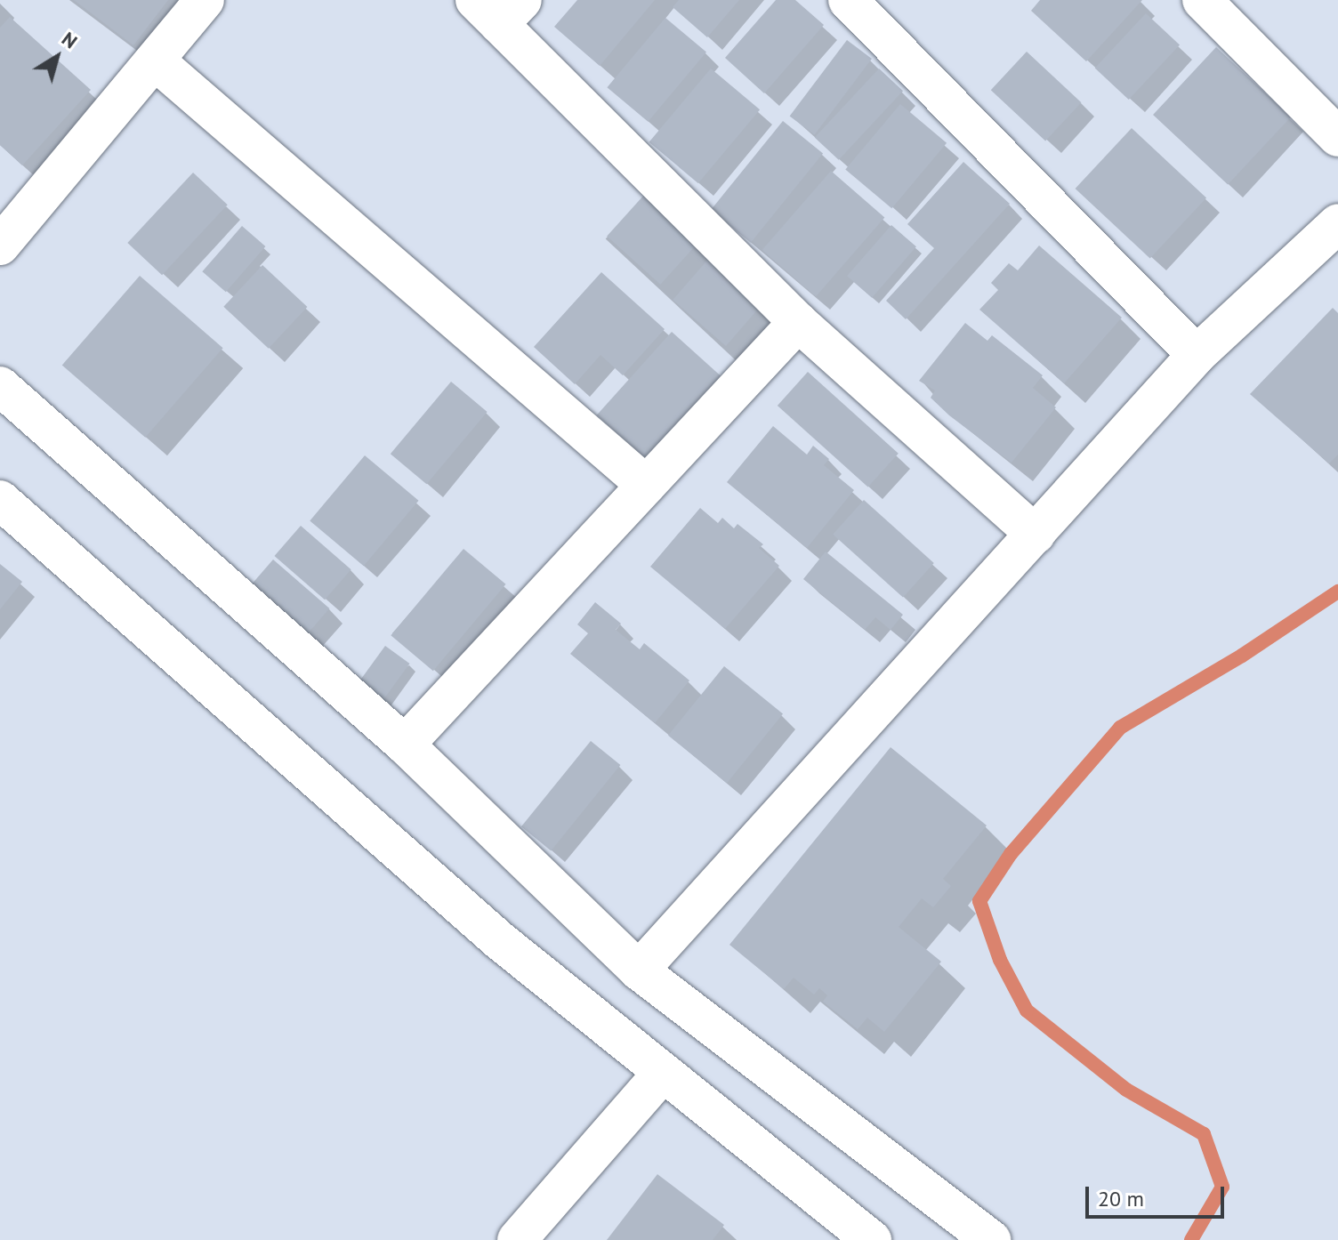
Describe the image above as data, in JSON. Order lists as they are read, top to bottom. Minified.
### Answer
{"scale_bar":"20 m","north":"top right"}
